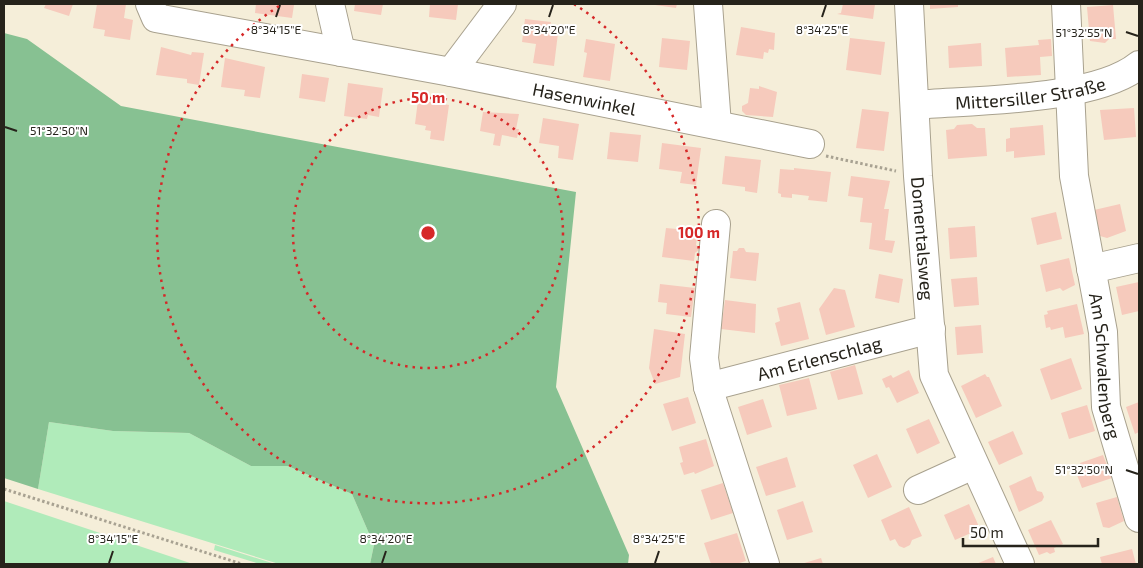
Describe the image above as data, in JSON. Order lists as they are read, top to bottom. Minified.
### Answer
{"streets":{"street":["Mittersiller Straße","Hasenwinkel","Domentalsweg","Am Erlenschlag","Am Schwalenberg"]},"crossings":[["Mittersiller Straße","Domentalsweg"],["Mittersiller Straße","Am Schwalenberg"],["Domentalsweg","Am Erlenschlag"]],"scale_bar":"50 m","coordinates":["8°34'15\"E","8°34'20\"E","8°34'25\"E","51°32'55\"N","51°32'50\"N"],"rings":["50 m","100 m"]}
